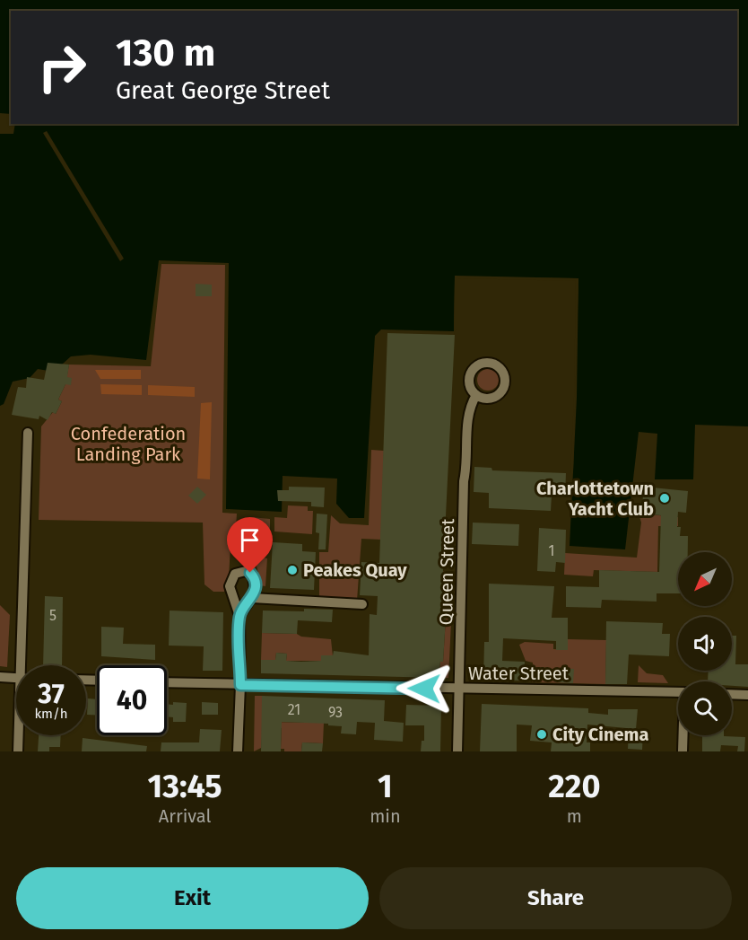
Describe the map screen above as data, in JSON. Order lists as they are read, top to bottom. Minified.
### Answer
{"streets":{"street":["Queen Street","Water Street"]},"crossings":[["Queen Street","Water Street"]],"parks":["Confederation Landing Park"],"places":["Charlottetown Yacht Club","Peakes Quay","City Cinema"],"house_numbers":["1","5","21","93"],"north":"bottom left","page":{"turn":["130 m","Great George Street"],"speed":"37 km/h","limit":"40","eta":["13:45","Arrival","1","min","220","m"],"buttons":["Exit","Share"]}}
